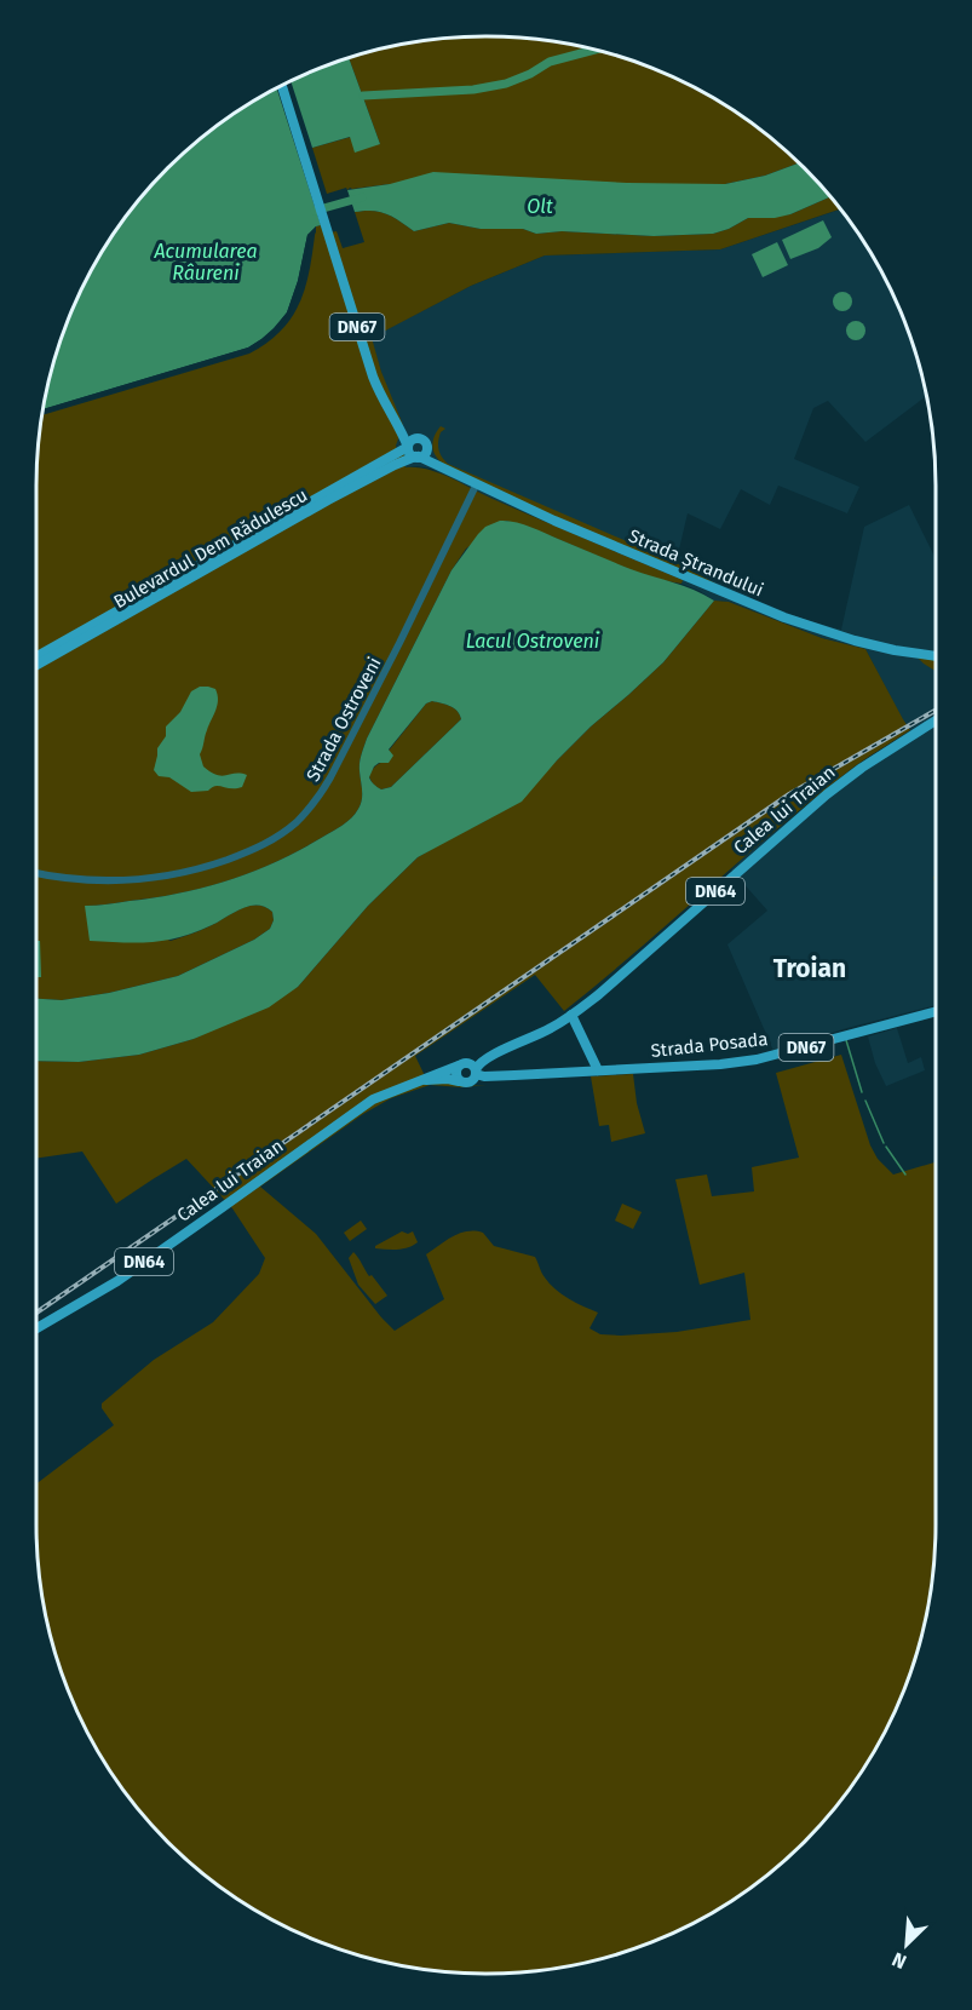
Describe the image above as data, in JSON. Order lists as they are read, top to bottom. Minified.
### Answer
{"streets":{"main road":["DN67","Bulevardul Dem Rădulescu","Strada Ștrandului","Calea lui Traian","DN64","Strada Posada"],"street":["Strada Ostroveni"]},"crossings":[["Bulevardul Dem Rădulescu","Strada Ștrandului"],["Strada Ștrandului","Strada Ostroveni"],["Calea lui Traian","Strada Posada"]],"districts":["Troian"],"water":["Olt","Acumularea Râureni","Lacul Ostroveni"],"north":"bottom left"}
